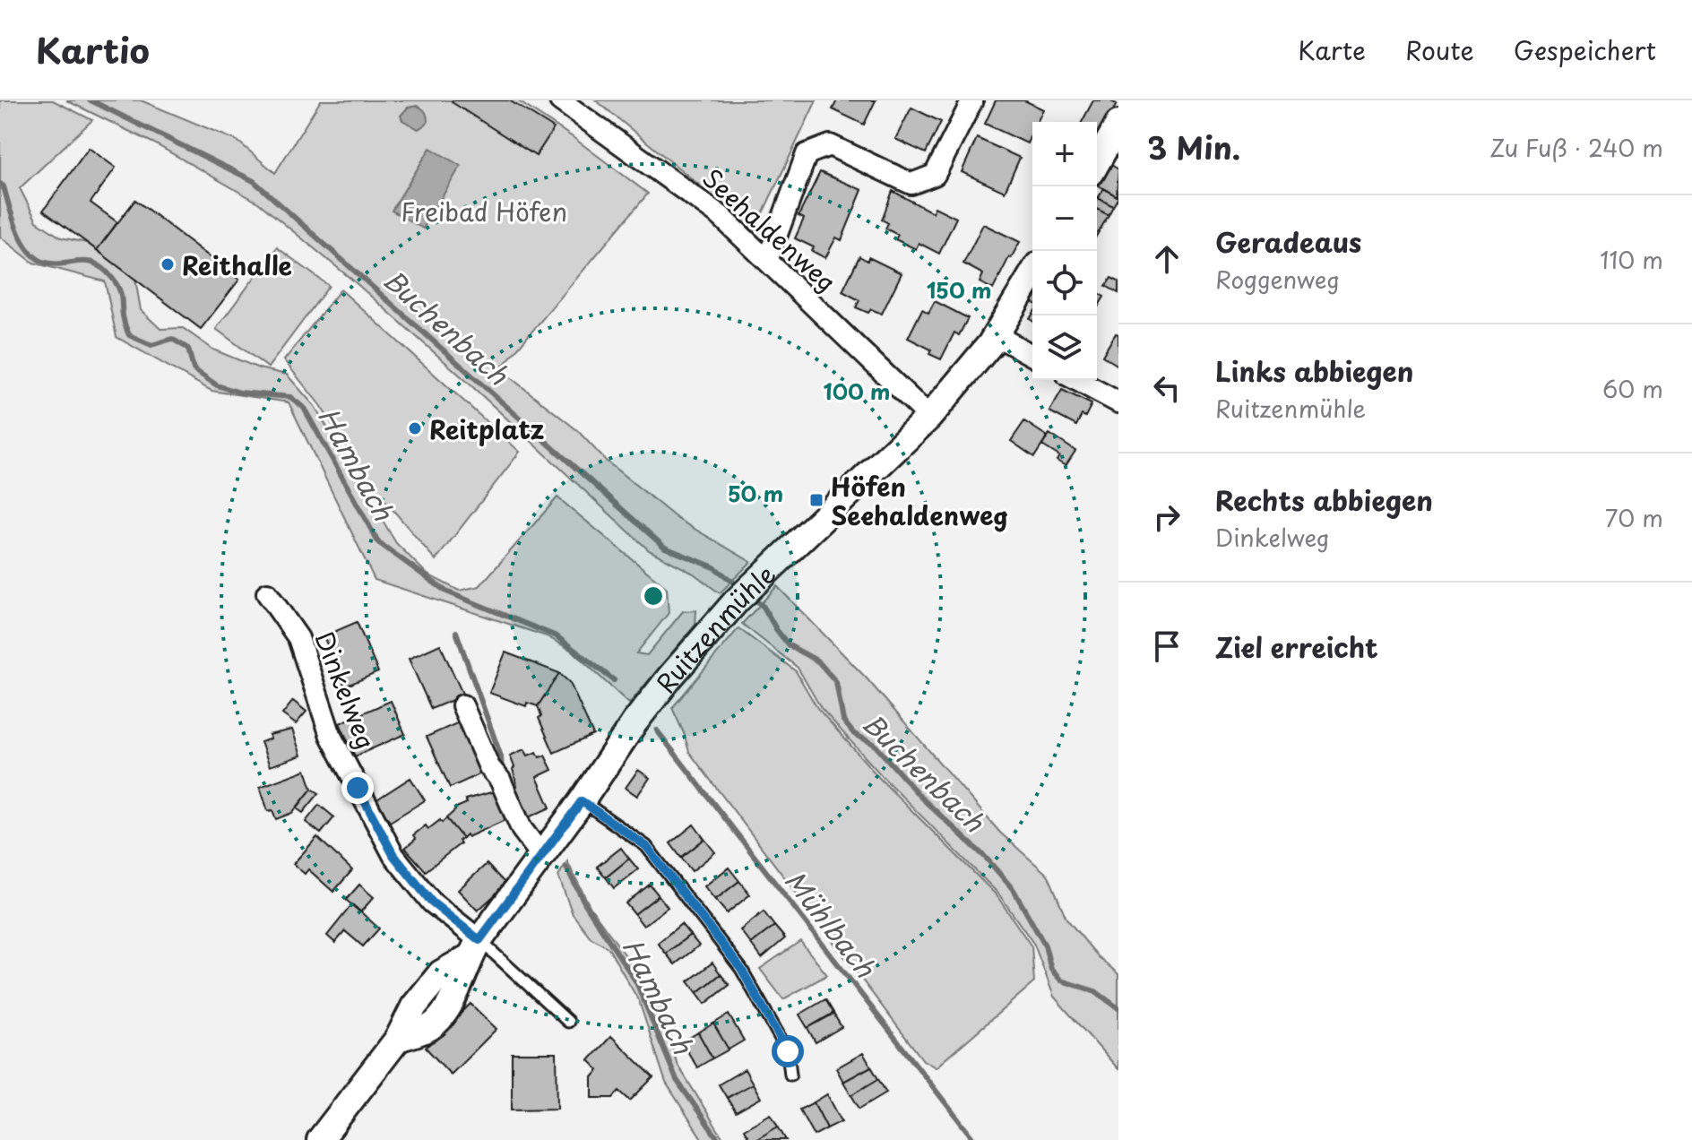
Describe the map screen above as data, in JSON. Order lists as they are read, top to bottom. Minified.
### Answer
{"streets":{"street":["Seehaldenweg","Ruitzenmühle","Dinkelweg"]},"crossings":[["Seehaldenweg","Ruitzenmühle"],["Ruitzenmühle","Dinkelweg"]],"water":["Buchenbach","Hambach","Mühlbach"],"parks":["Freibad Höfen"],"places":{"other":["Reithalle","Reitplatz"],"transit":["Höfen Seehaldenweg"]},"page":{"header":"Kartio","nav":["Karte","Route","Gespeichert"],"heading":["3 Min.","Zu Fuß · 240 m"],"map_buttons":["+","−"],"list":[["Geradeaus","Roggenweg","110 m"],["Links abbiegen","Ruitzenmühle","60 m"],["Rechts abbiegen","Dinkelweg","70 m"],"Ziel erreicht"]},"rings":["150 m","100 m","50 m"]}
